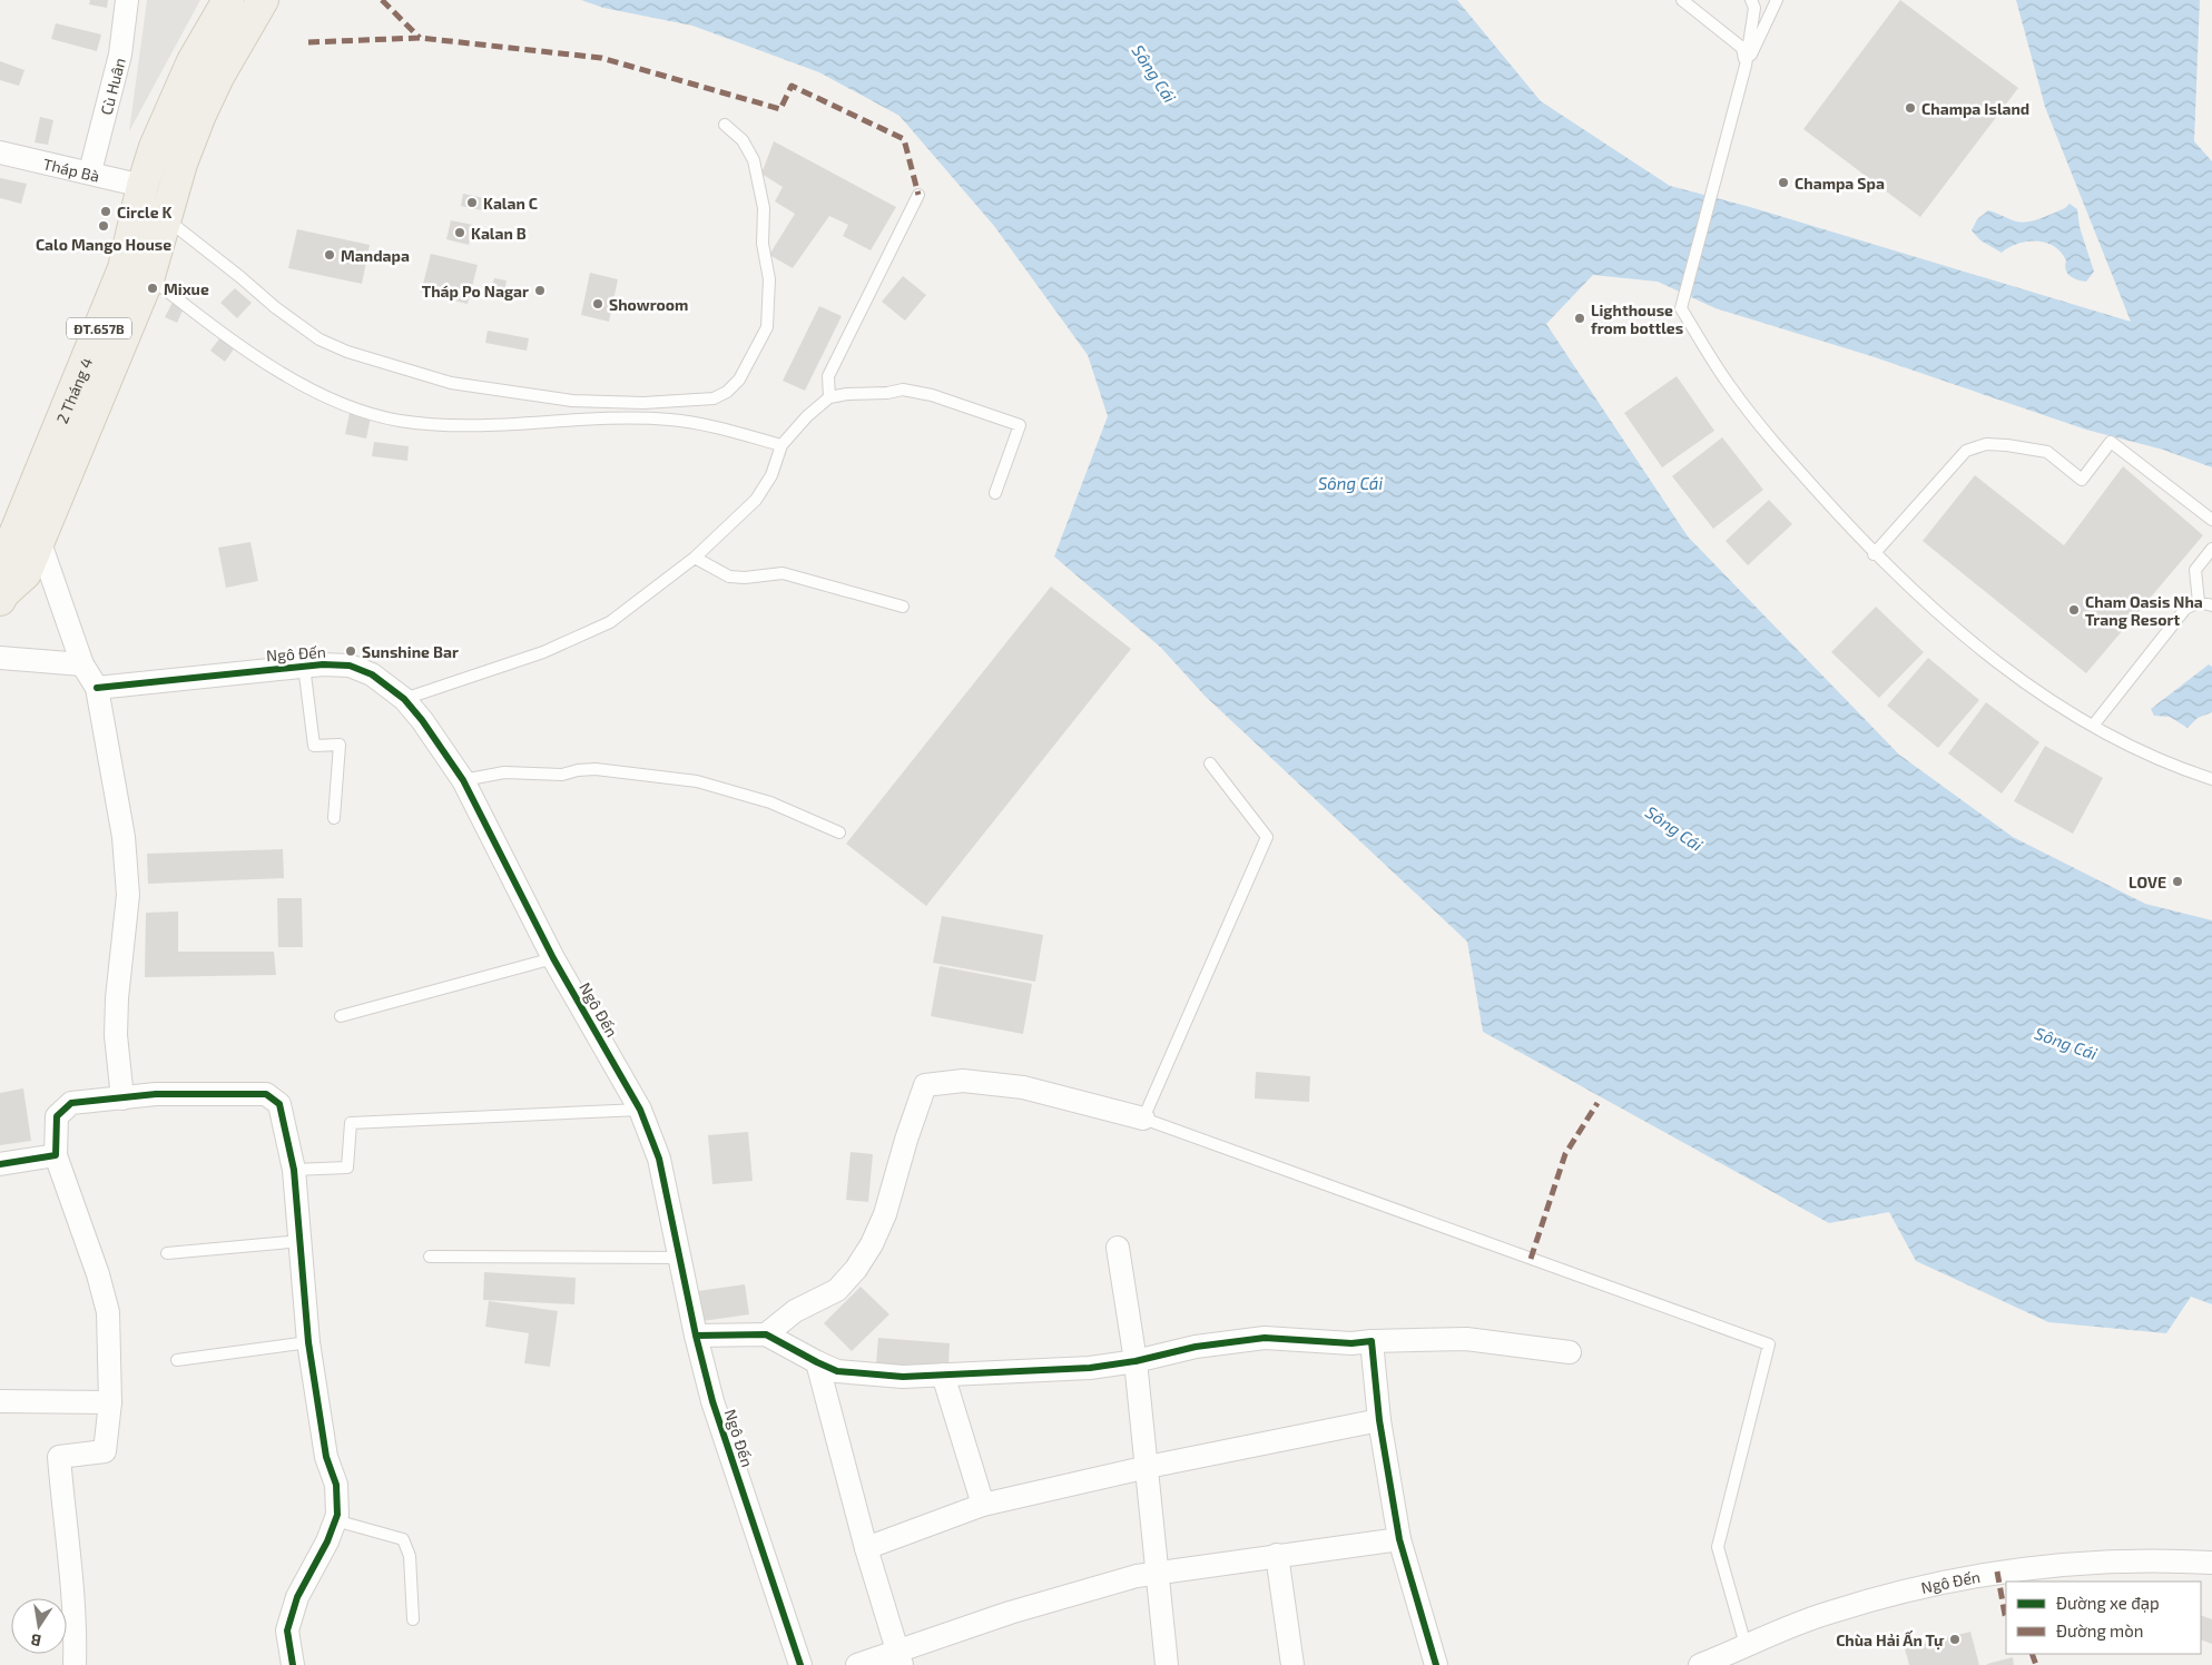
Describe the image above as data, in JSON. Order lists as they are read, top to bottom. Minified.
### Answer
{"streets":{"main road":["ĐT.657B","2 Tháng 4"],"street":["Cù Huân","Tháp Bà","Ngô Đến"]},"crossings":[["Cù Huân","Tháp Bà"],["Tháp Bà","2 Tháng 4"],["ĐT.657B","2 Tháng 4"]],"water":["Sông Cái"],"places":["Champa Island","Champa Spa","Kalan C","Circle K","Calo Mango House","Kalan B","Mandapa","Mixue","Tháp Po Nagar","Showroom","Lighthouse from bottles","Cham Oasis Nha Trang Resort","Sunshine Bar","LOVE","Chùa Hải Ấn Tự"],"legend":["Đường xe đạp","Đường mòn"],"north":"bottom"}
